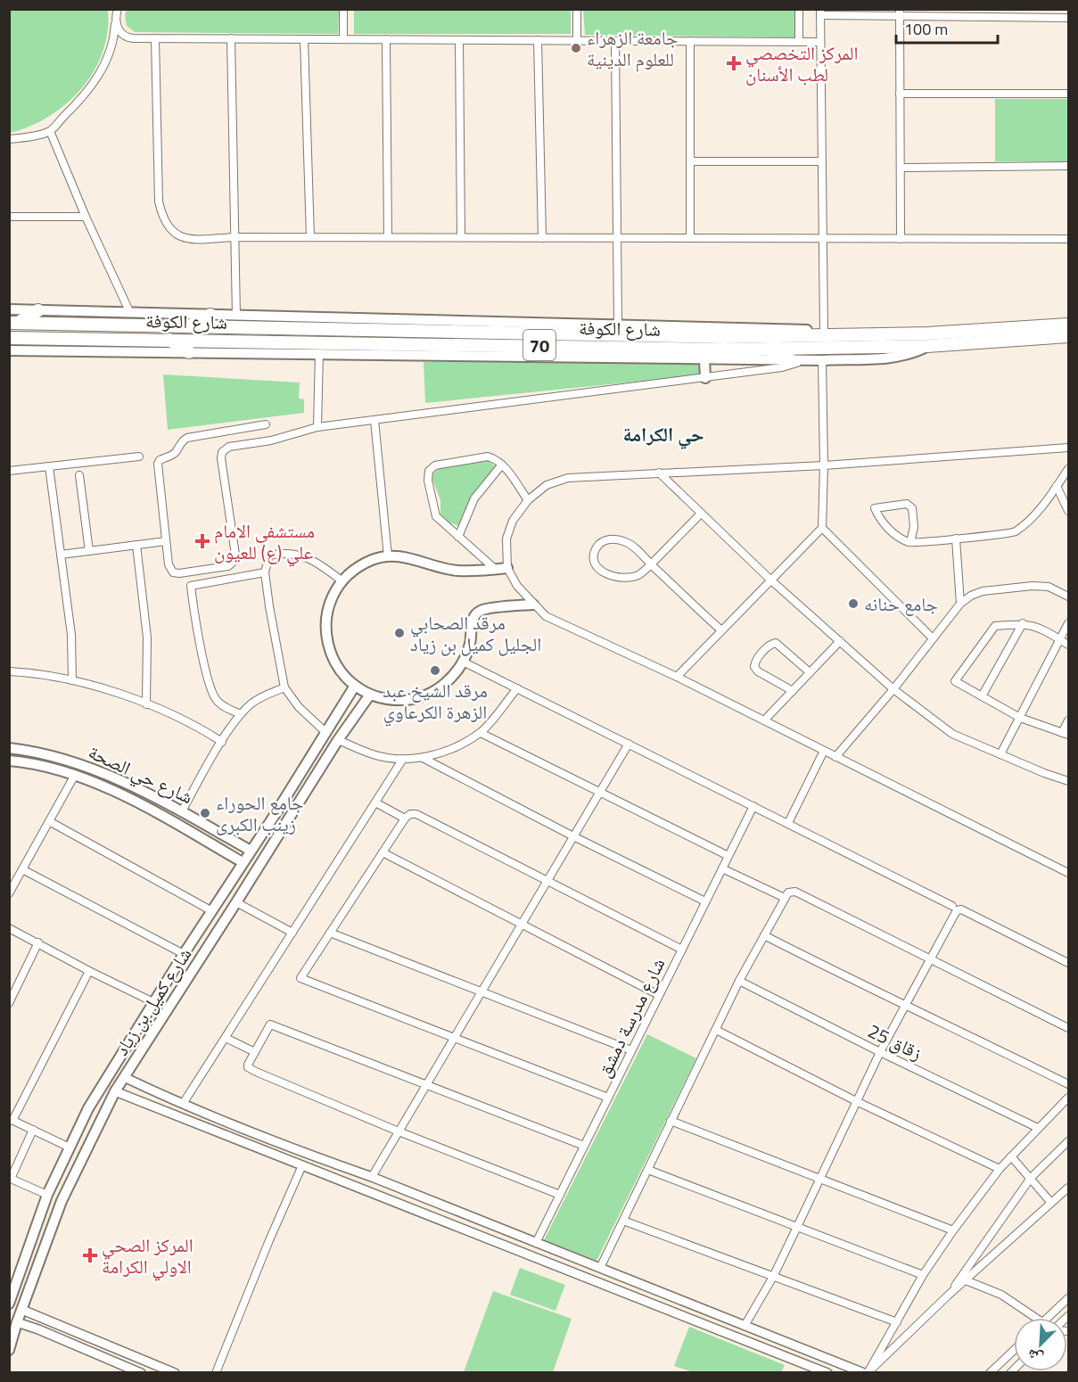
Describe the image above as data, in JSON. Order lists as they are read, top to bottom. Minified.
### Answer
{"streets":{"highway":["شارع الكوفة","70"],"main road":["شارع حي الصحة","شارع كميل بن زياد"],"street":["شارع مدرسة دمشق","زقاق 25"]},"crossings":[["شارع حي الصحة","شارع كميل بن زياد"]],"districts":["حي الكرامة"],"places":{"other":["جامعة الزهراء للعلوم الدينية","جامع حنانه","مرقد الصحابي الجليل كميل بن زياد","مرقد الشيخ عبد الزهرة الكرعاوي","جامع الحوراء زينب الكبرى"],"health":["المركز التخصصي لطب الأسنان","مستشفى الامام علي (ع) للعيون","المركز الصحي الاولي الكرامة"]},"scale_bar":"100 m","north":"bottom left"}
